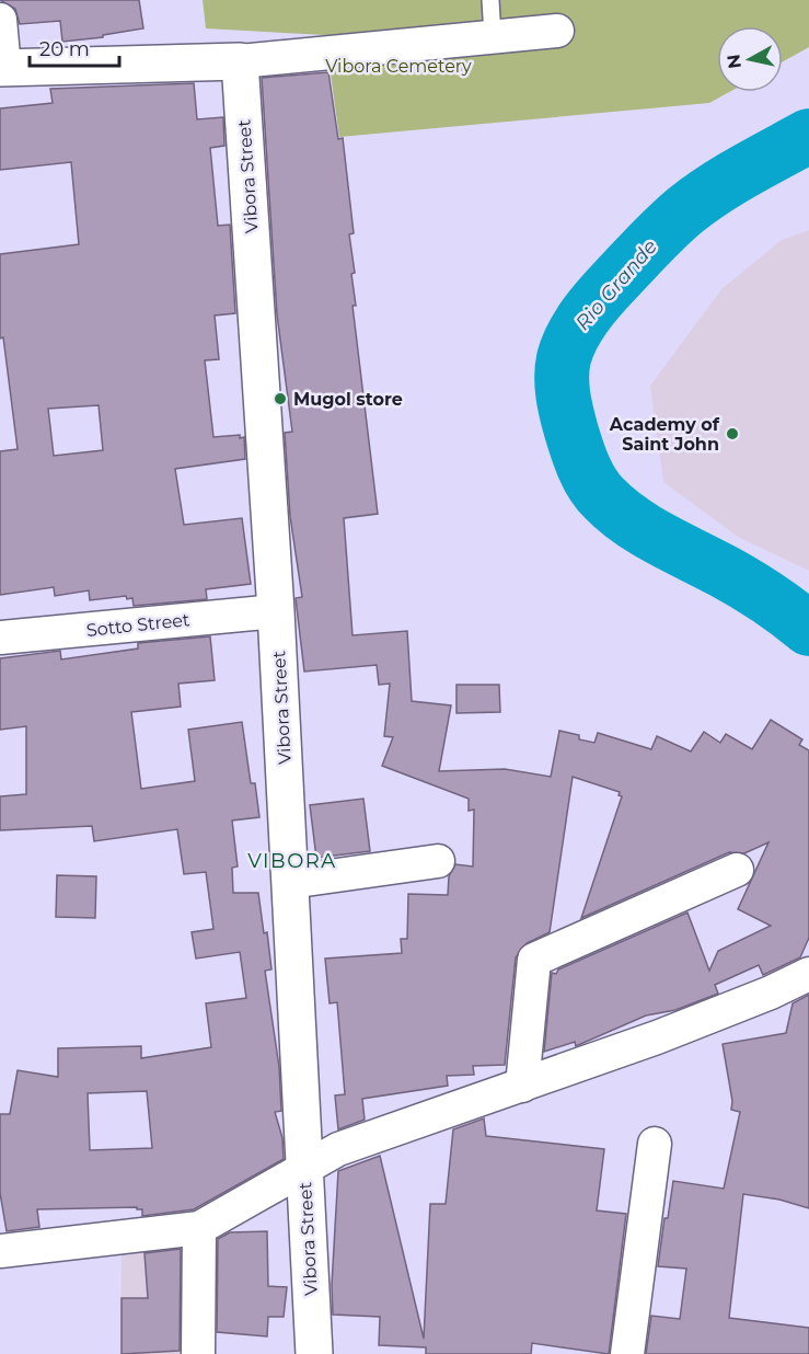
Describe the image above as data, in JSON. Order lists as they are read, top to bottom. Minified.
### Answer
{"streets":{"street":["Vibora Street","Sotto Street"]},"crossings":[["Vibora Street","Sotto Street"]],"districts":["VIBORA"],"water":["Rio Grande"],"parks":["Vibora Cemetery"],"places":["Mugol store","Academy of Saint John"],"scale_bar":"20 m","north":"left"}
